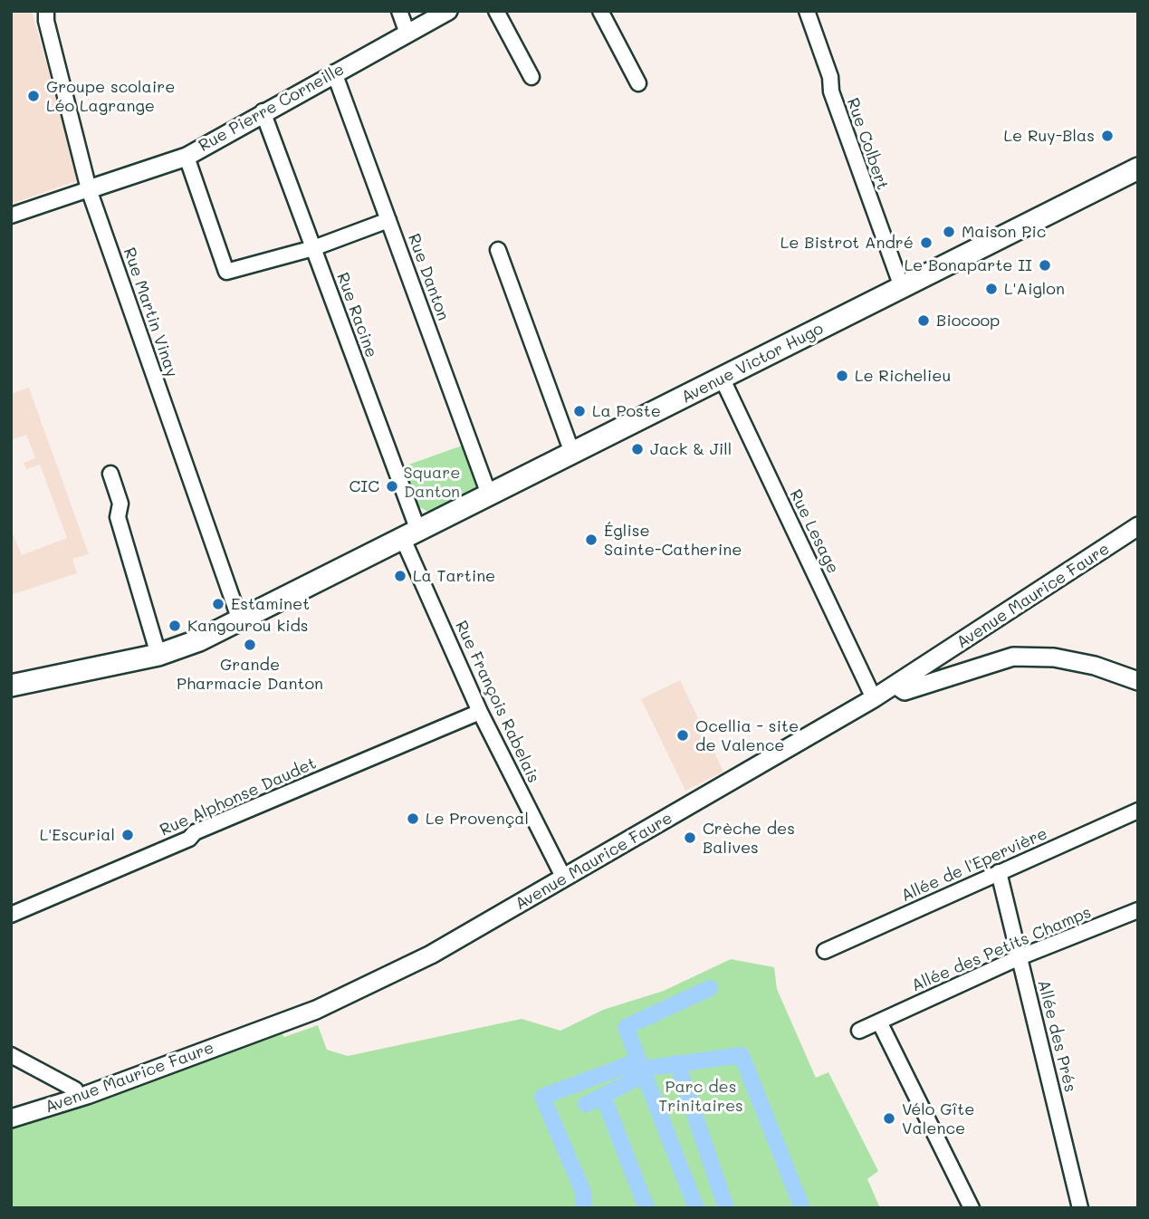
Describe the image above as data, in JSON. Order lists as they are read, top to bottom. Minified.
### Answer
{"streets":{"main road":["Avenue Victor Hugo"],"street":["Rue Pierre Corneille","Rue Colbert","Rue Danton","Rue Martin Vinay","Rue Racine","Rue Lesage","Avenue Maurice Faure","Rue François Rabelais","Rue Alphonse Daudet","Allée de l'Epervière","Allée des Petits Champs","Allée des Prés"]},"crossings":[["Rue Pierre Corneille","Rue Danton"],["Rue Pierre Corneille","Rue Martin Vinay"],["Rue Pierre Corneille","Rue Racine"],["Rue Colbert","Avenue Victor Hugo"],["Rue Danton","Avenue Victor Hugo"],["Rue Martin Vinay","Avenue Victor Hugo"],["Rue Racine","Avenue Victor Hugo"],["Rue Racine","Rue François Rabelais"],["Avenue Victor Hugo","Rue Lesage"],["Avenue Victor Hugo","Rue François Rabelais"],["Rue Lesage","Avenue Maurice Faure"],["Avenue Maurice Faure","Rue François Rabelais"],["Rue François Rabelais","Rue Alphonse Daudet"],["Allée de l'Epervière","Allée des Prés"],["Allée des Petits Champs","Allée des Prés"]],"parks":["Square Danton","Parc des Trinitaires"],"places":["Groupe scolaire Léo Lagrange","Le Ruy-Blas","Maison Pic","Le Bistrot André","Le Bonaparte II","L'Aiglon","Biocoop","Le Richelieu","La Poste","Jack & Jill","CIC","Église Sainte-Catherine","La Tartine","Estaminet","Kangourou kids","Grande Pharmacie Danton","Ocellia - site de Valence","Le Provençal","L'Escurial","Crèche des Balives","Vélo Gîte Valence"]}
